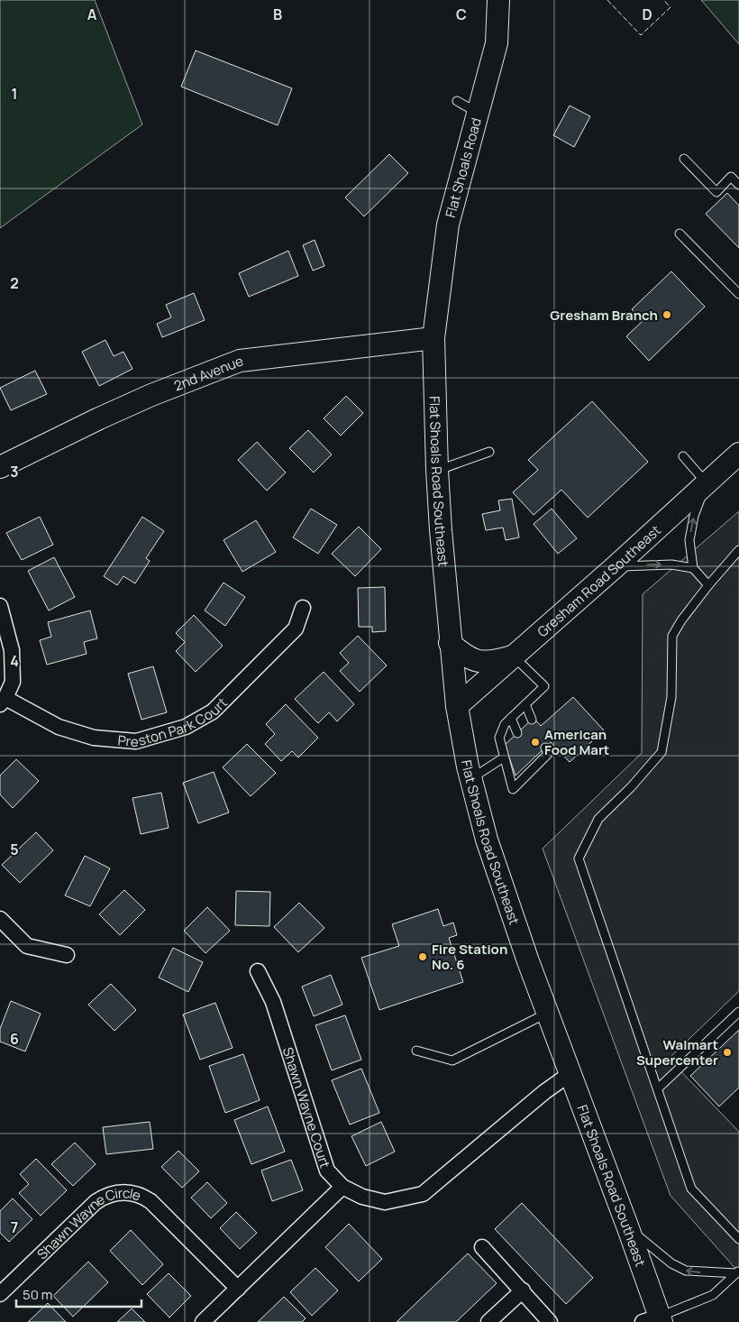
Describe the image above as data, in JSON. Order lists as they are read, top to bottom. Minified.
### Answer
{"streets":{"street":["Flat Shoals Road","2nd Avenue","Flat Shoals Road Southeast","Gresham Road Southeast","Preston Park Court","Shawn Wayne Court","Shawn Wayne Circle"]},"crossings":[["Flat Shoals Road","2nd Avenue"],["Flat Shoals Road","Flat Shoals Road Southeast"],["2nd Avenue","Flat Shoals Road Southeast"],["Flat Shoals Road Southeast","Gresham Road Southeast"],["Flat Shoals Road Southeast","Shawn Wayne Court"]],"places":["Gresham Branch","American Food Mart","Fire Station No. 6","Walmart Supercenter"],"scale_bar":"50 m","grid":{"columns":["A","B","C","D"],"rows":["1","2","3","4","5","6","7"]}}
